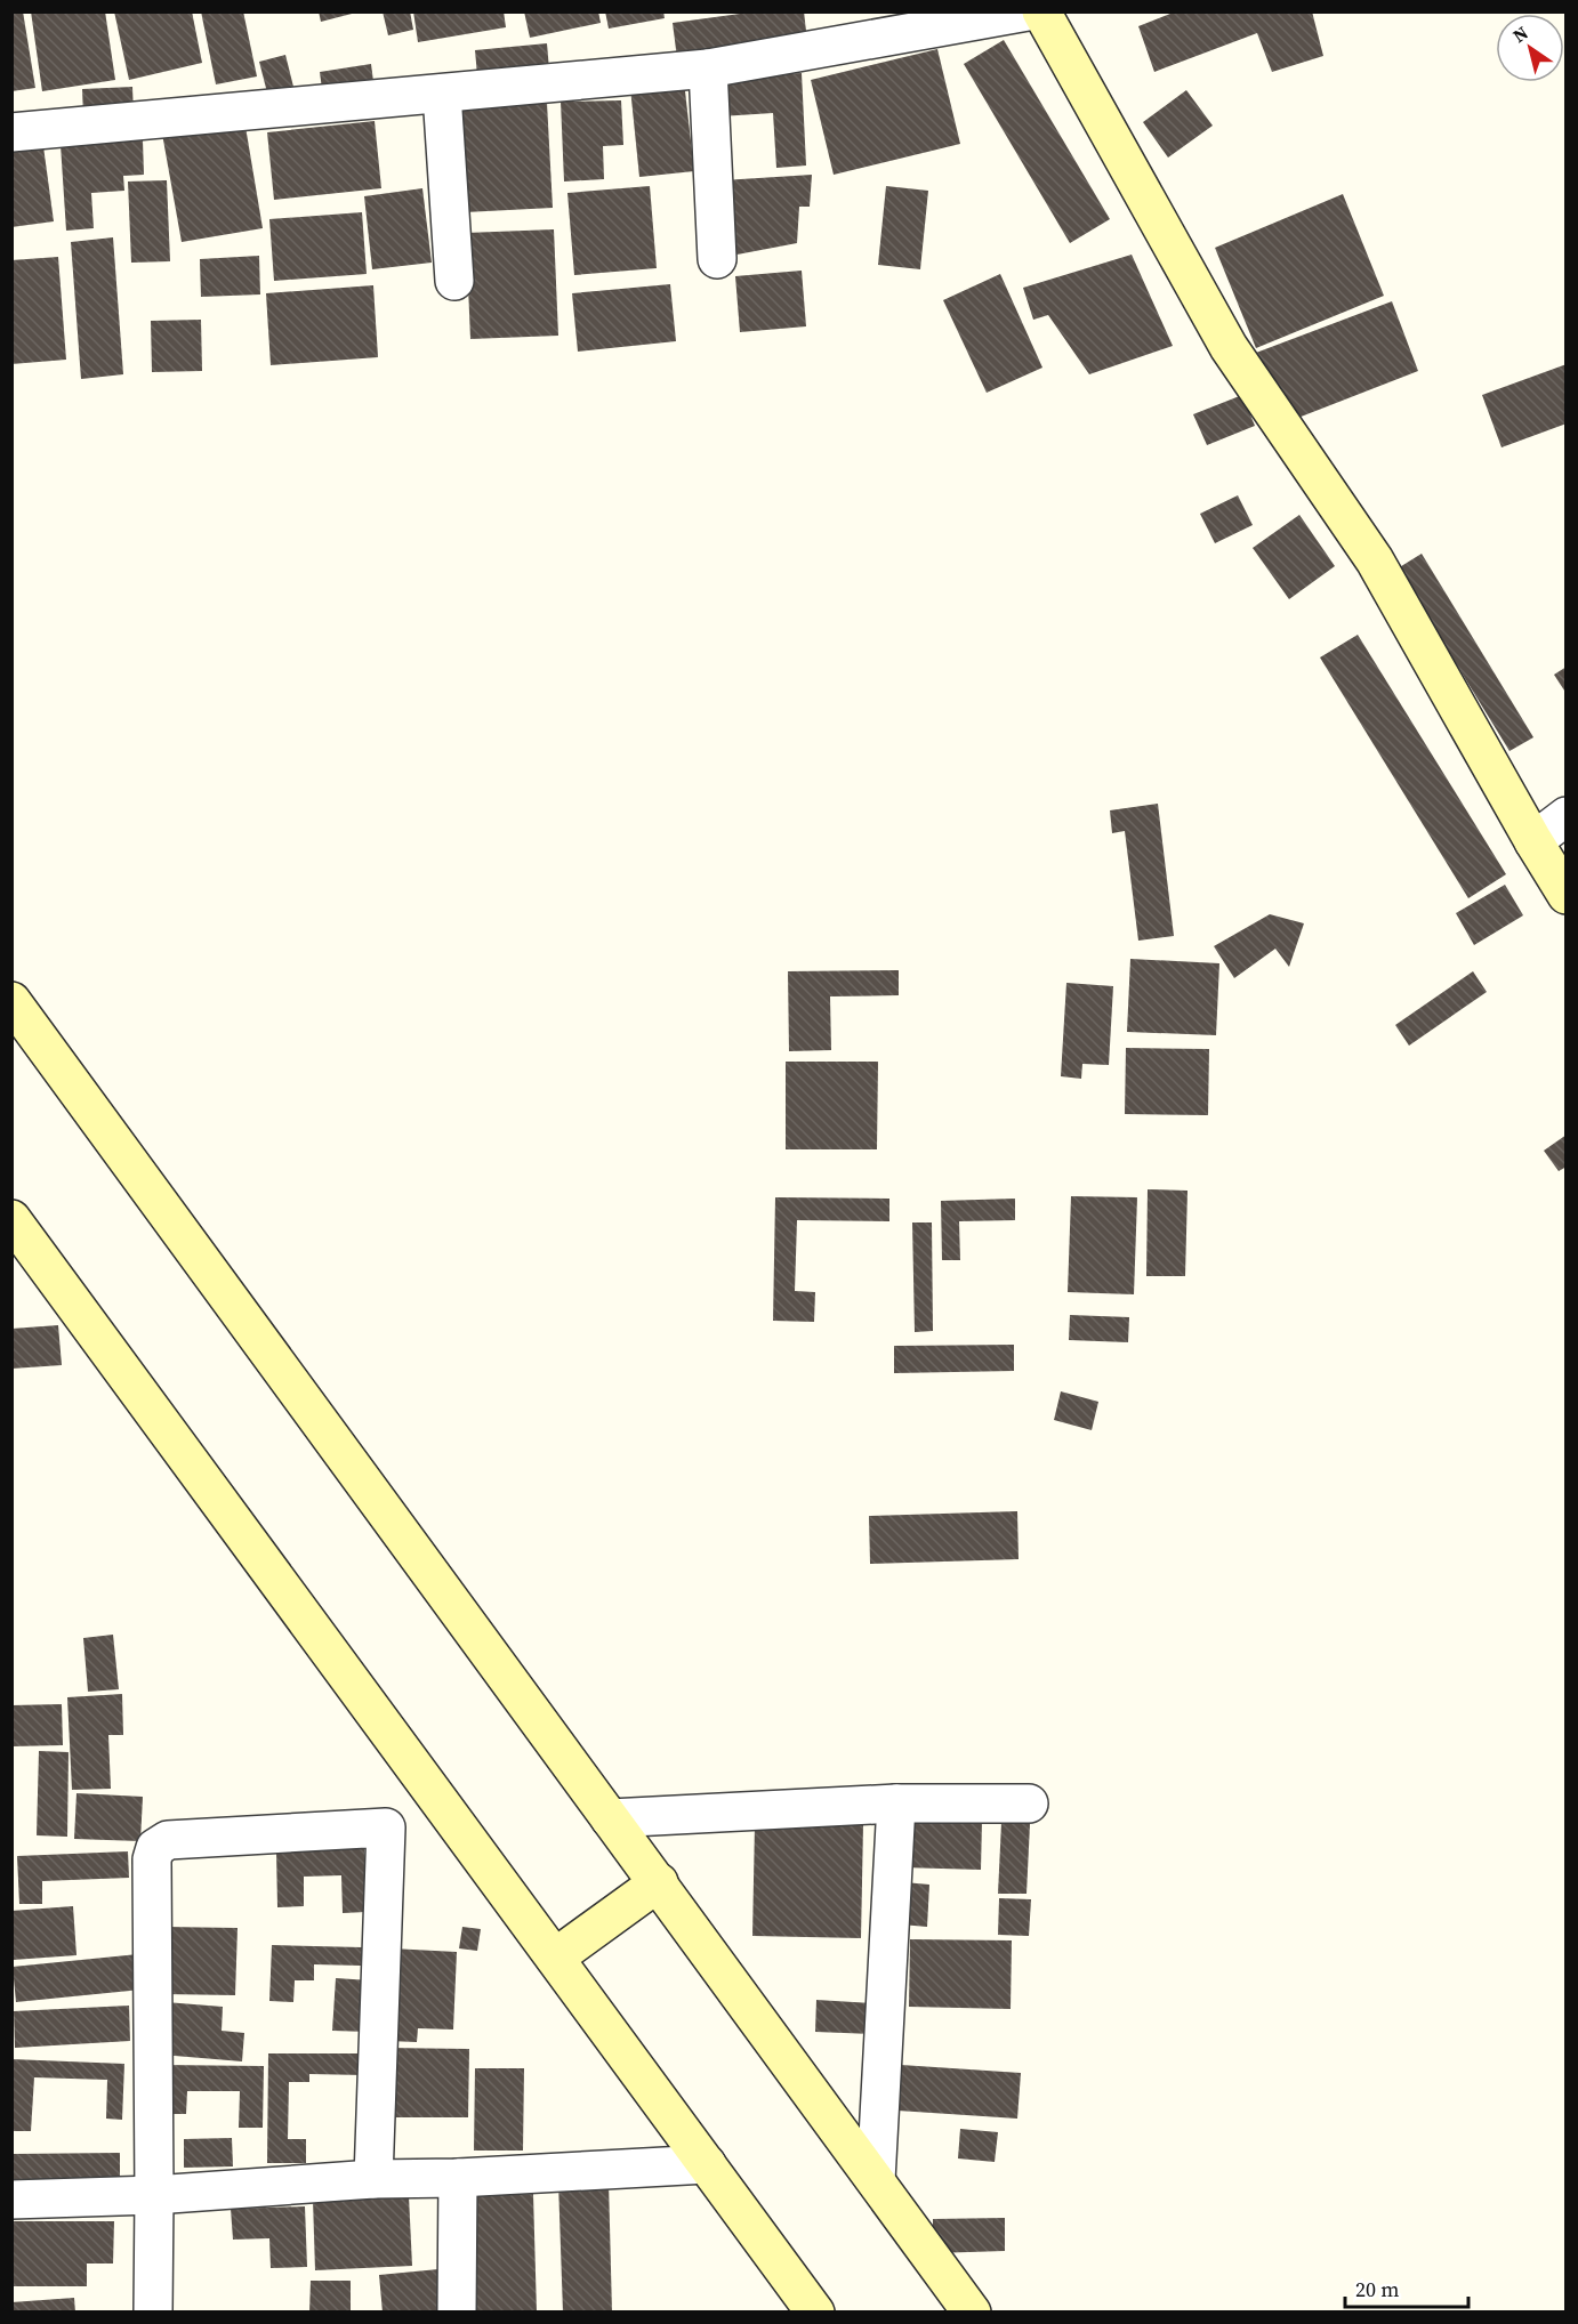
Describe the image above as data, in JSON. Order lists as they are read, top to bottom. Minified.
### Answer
{"scale_bar":"20 m","north":"top left"}
